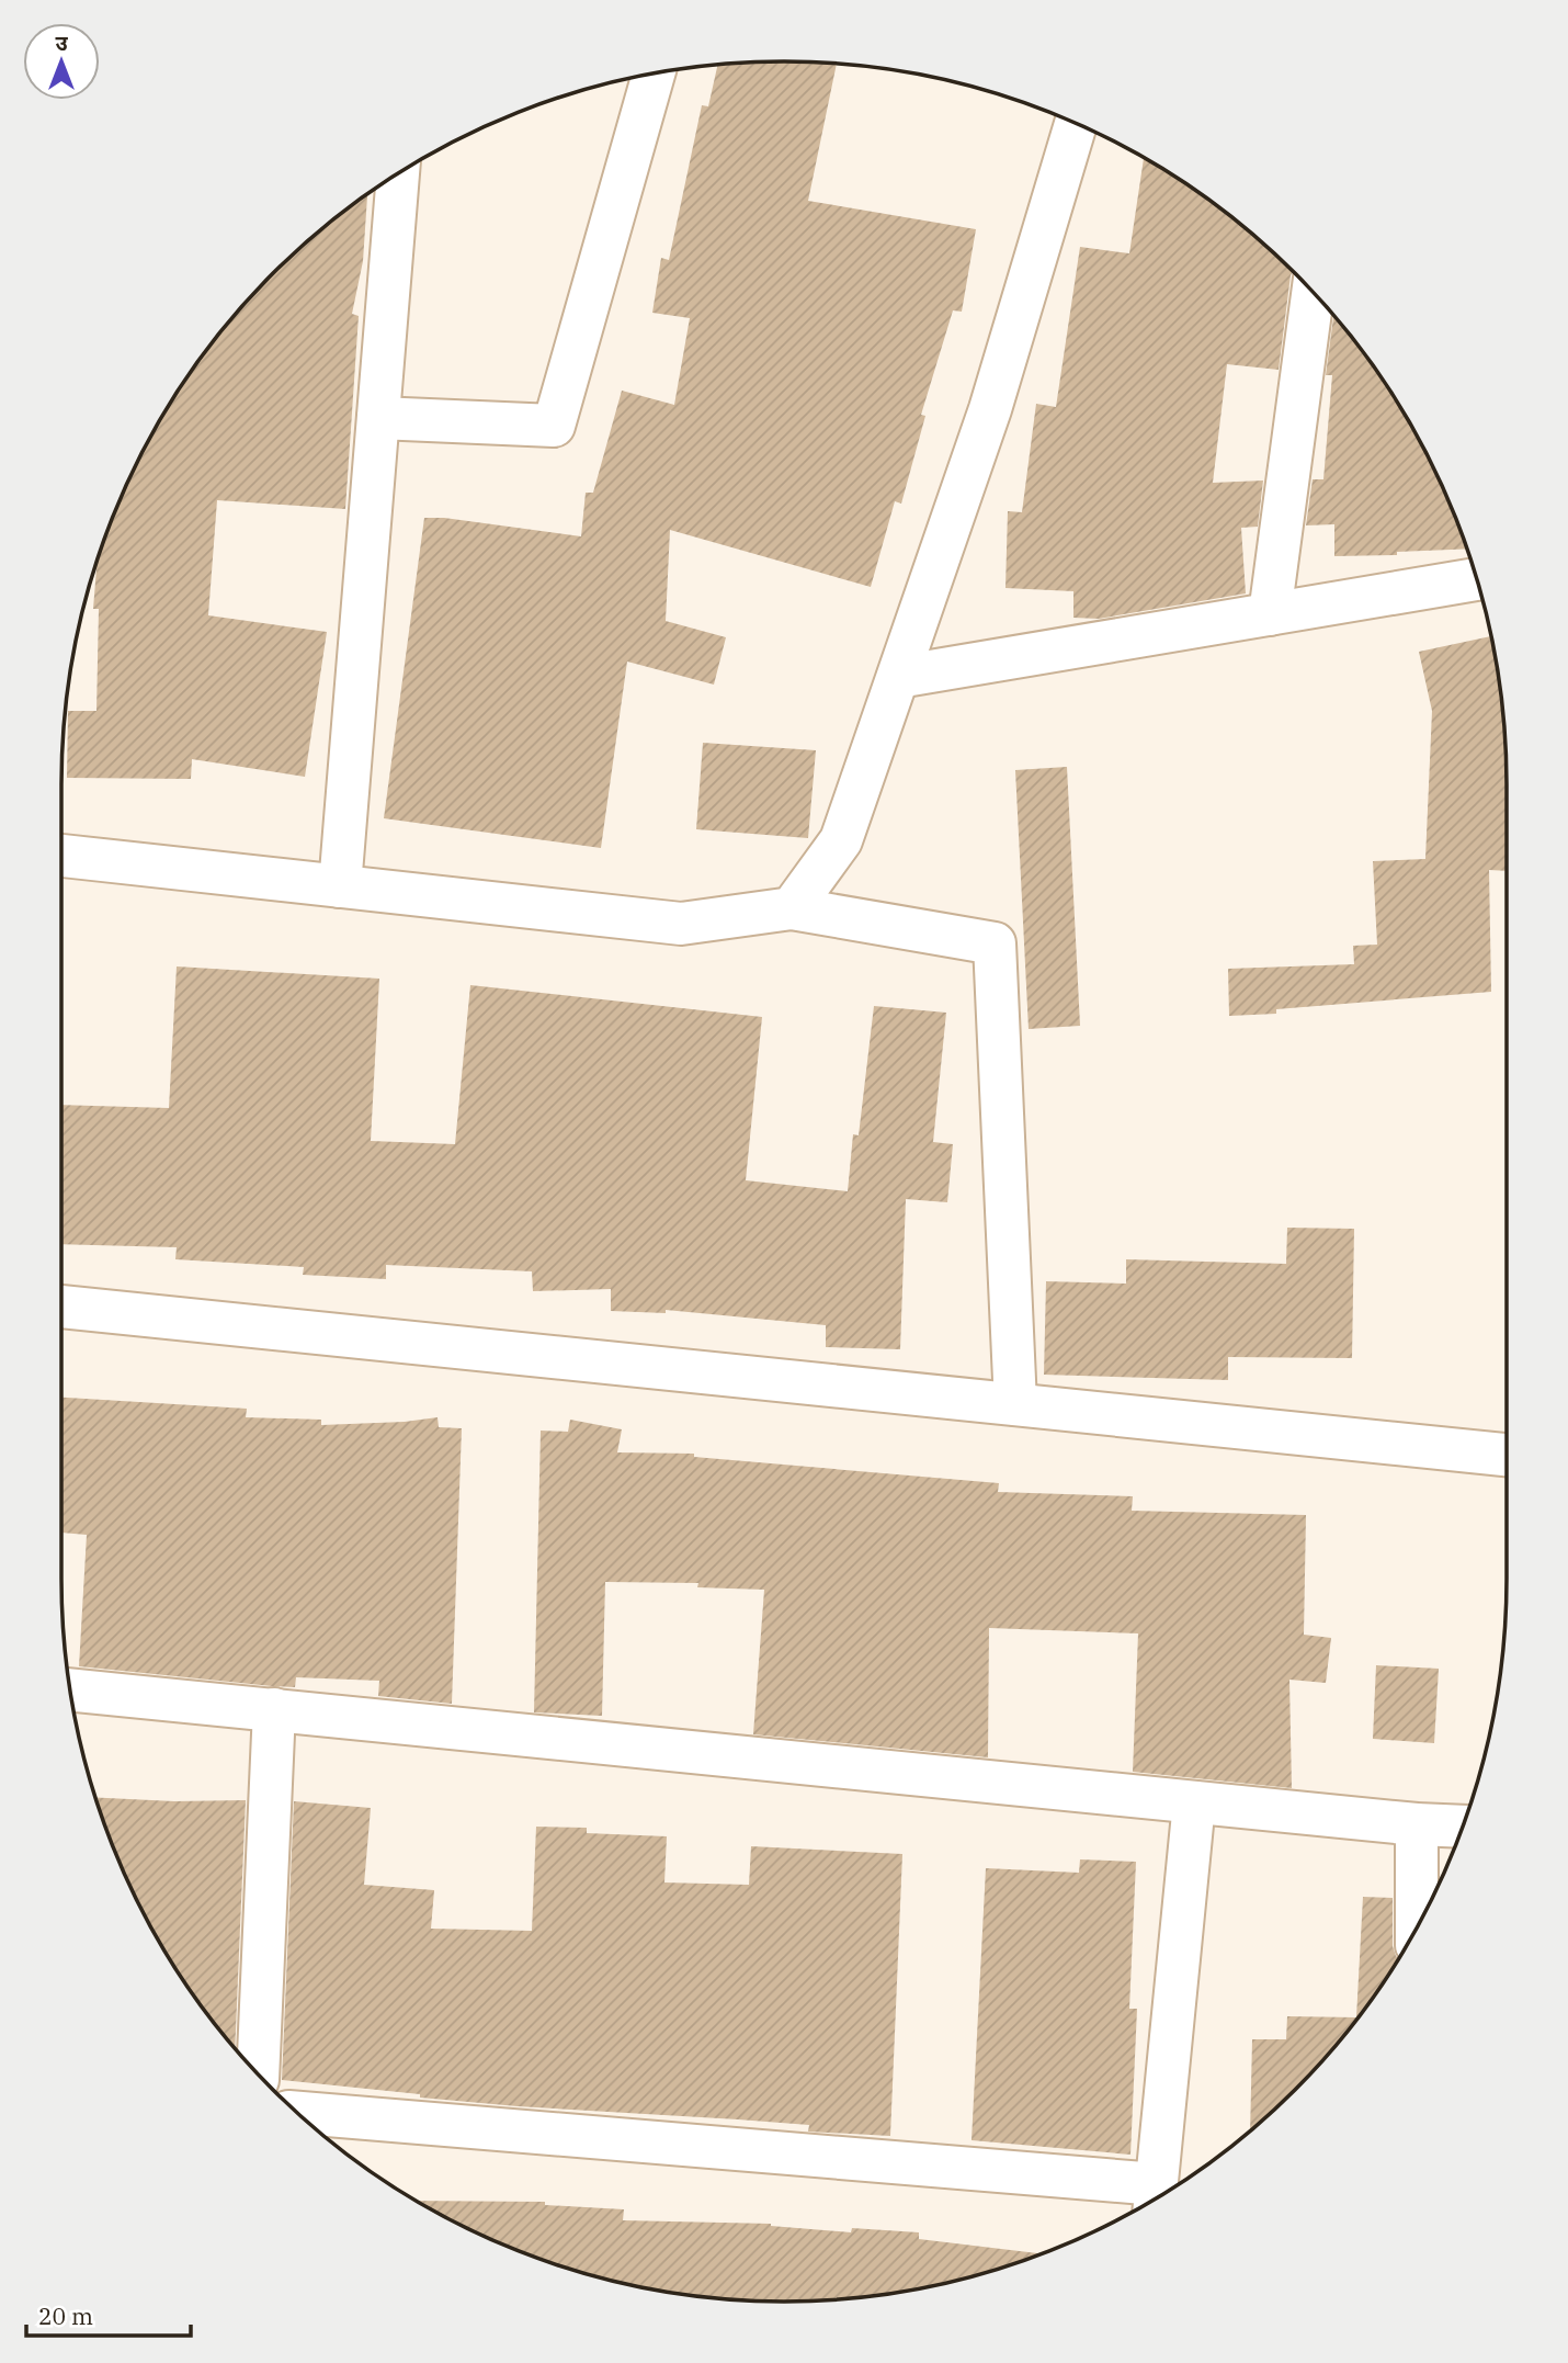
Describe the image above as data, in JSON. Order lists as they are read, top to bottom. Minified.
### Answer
{"scale_bar":"20 m","north":"top"}
